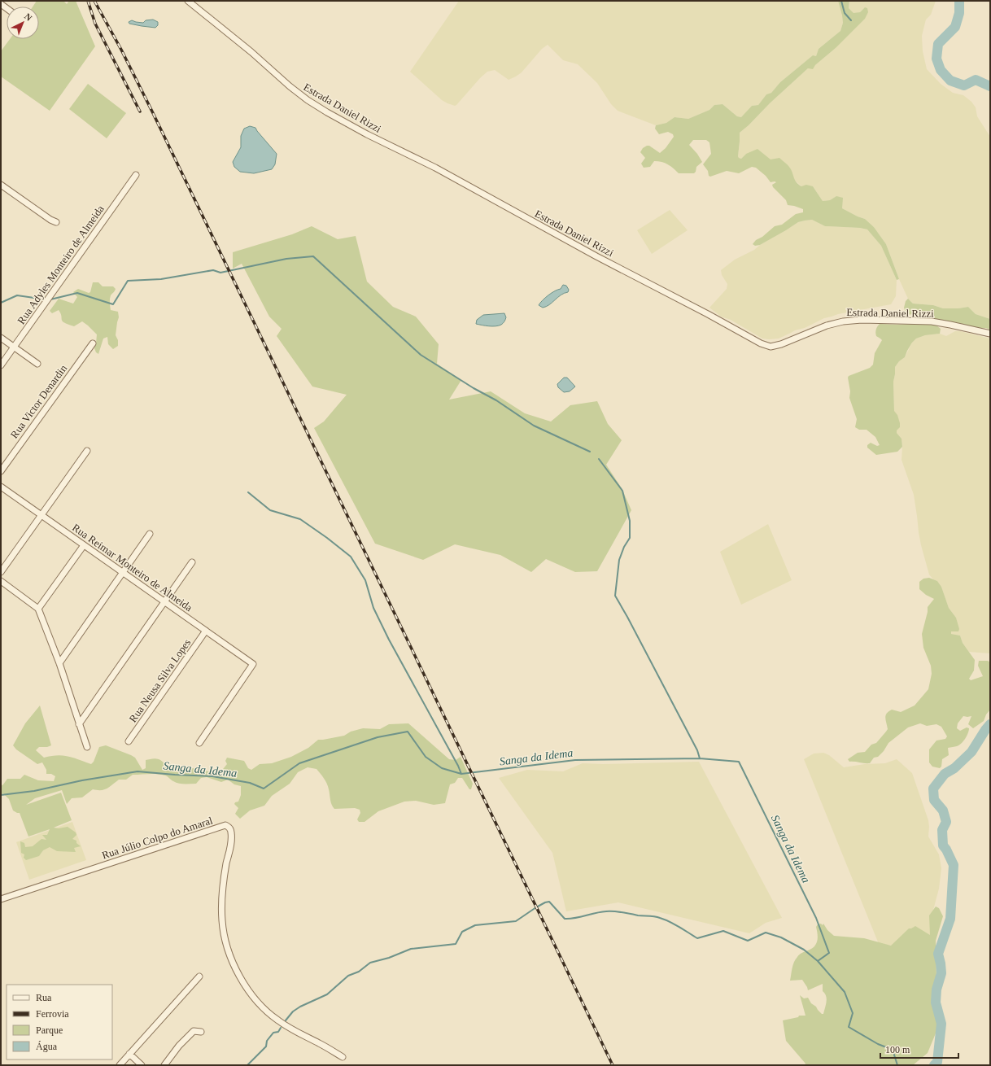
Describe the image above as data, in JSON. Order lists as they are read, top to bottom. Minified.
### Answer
{"streets":{"street":["Estrada Daniel Rizzi","Rua Adyles Monteiro de Almeida","Rua Victor Denardin","Rua Reimar Monteiro de Almeida","Rua Neusa Silva Lopes","Rua Júlio Colpo do Amaral"]},"crossings":[["Rua Reimar Monteiro de Almeida","Rua Neusa Silva Lopes"]],"water":["Sanga da Idema"],"legend":["Rua","Ferrovia","Parque","Água"],"scale_bar":"100 m","north":"top right"}
